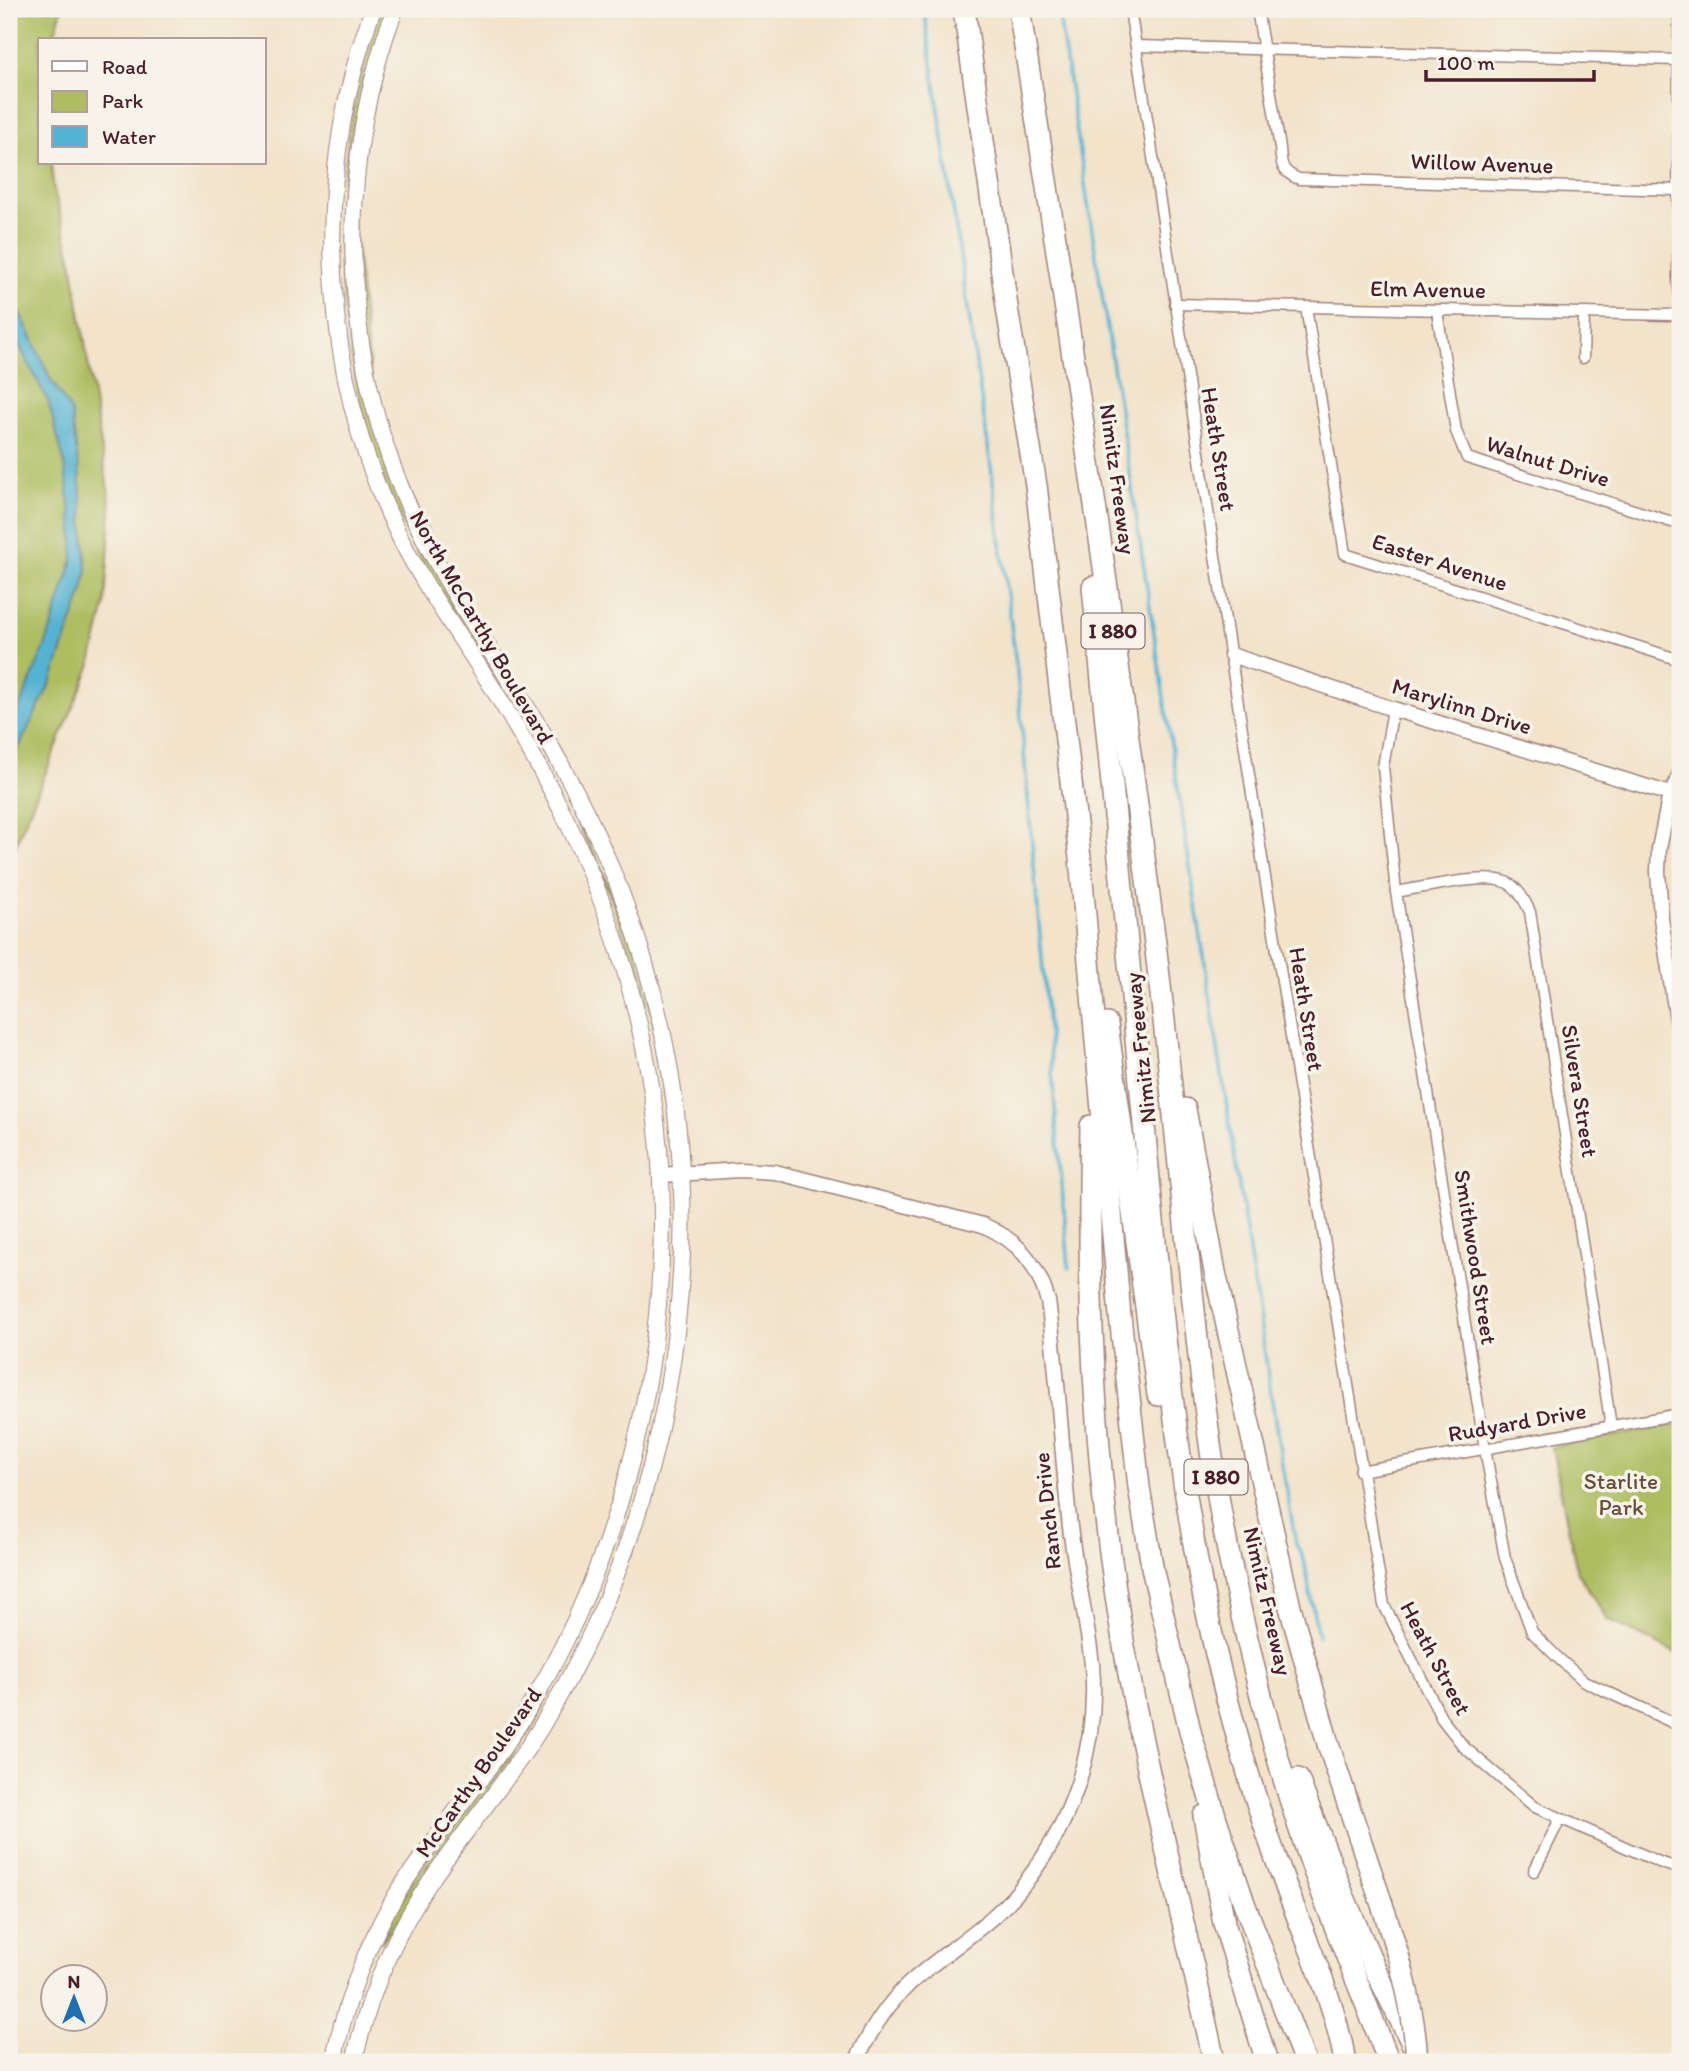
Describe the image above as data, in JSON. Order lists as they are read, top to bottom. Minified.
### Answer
{"streets":{"highway":["Nimitz Freeway","I 880"],"main road":["North McCarthy Boulevard","McCarthy Boulevard"],"street":["Willow Avenue","Elm Avenue","Heath Street","Walnut Drive","Easter Avenue","Marylinn Drive","Silvera Street","Smithwood Street","Rudyard Drive","Ranch Drive"]},"crossings":[["Elm Avenue","Heath Street"],["Elm Avenue","Walnut Drive"],["Elm Avenue","Easter Avenue"],["Heath Street","Marylinn Drive"],["Heath Street","Rudyard Drive"],["North McCarthy Boulevard","Ranch Drive"],["North McCarthy Boulevard","McCarthy Boulevard"],["Marylinn Drive","Smithwood Street"],["Silvera Street","Smithwood Street"],["Silvera Street","Rudyard Drive"],["Smithwood Street","Rudyard Drive"],["Ranch Drive","McCarthy Boulevard"]],"parks":["Starlite Park"],"legend":["Road","Park","Water"],"scale_bar":"100 m","north":"top"}
